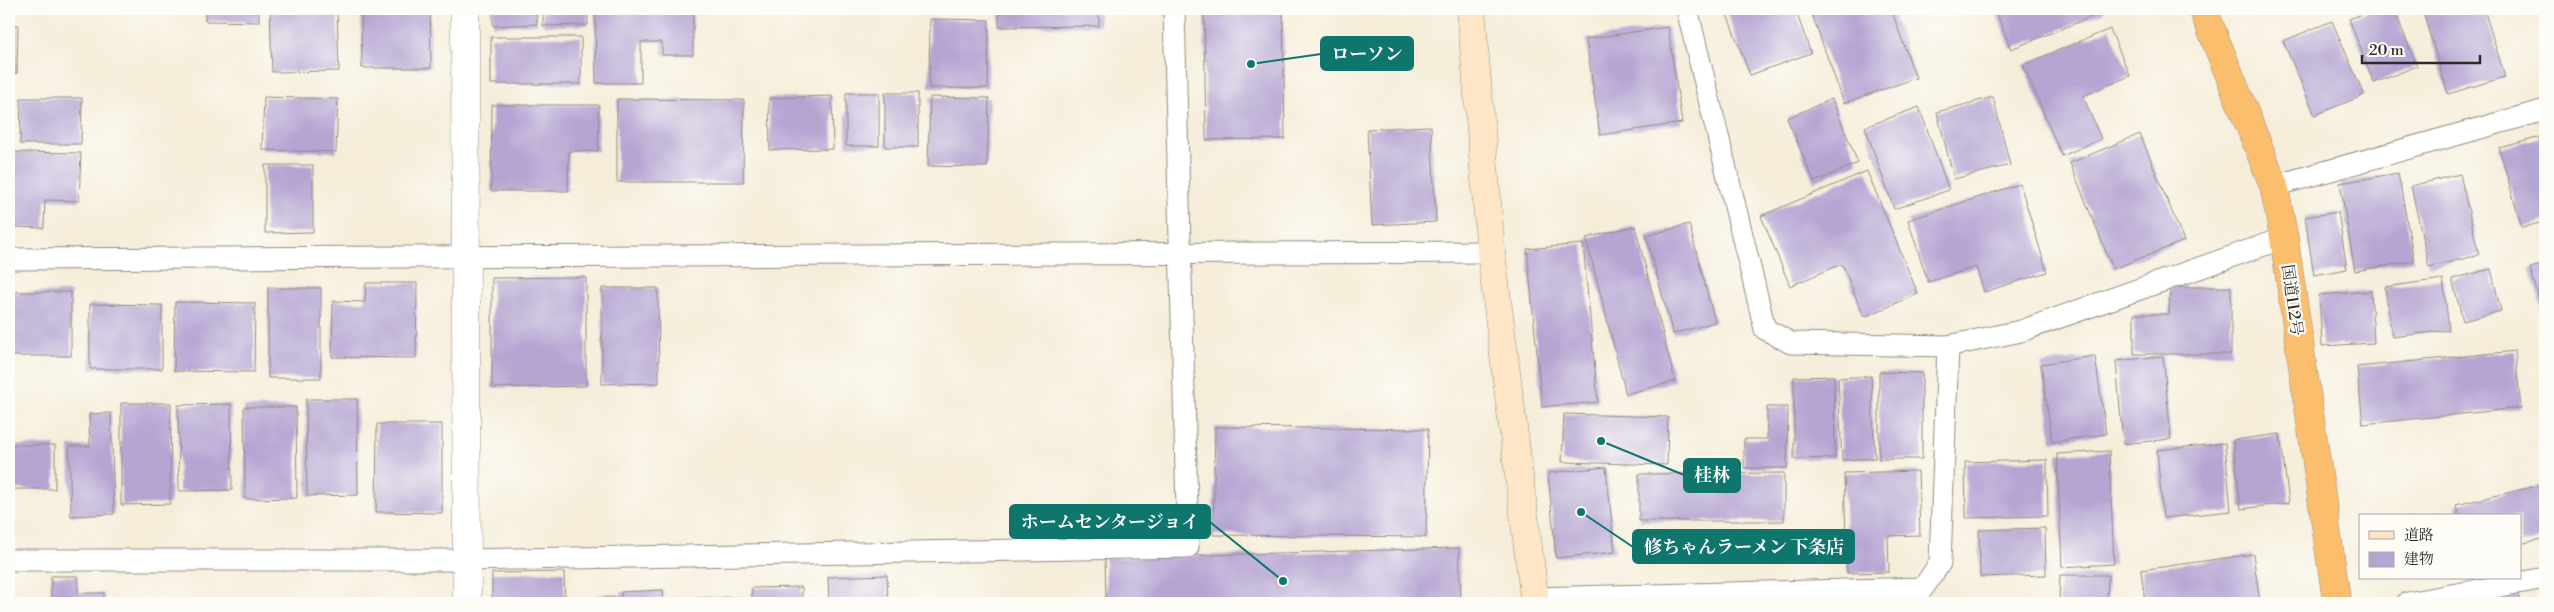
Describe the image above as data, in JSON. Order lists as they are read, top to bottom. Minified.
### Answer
{"streets":{"highway":["国道112号"]},"places":["ローソン","桂林","修ちゃんラーメン 下条店","ホームセンタージョイ"],"legend":["道路","建物"],"scale_bar":"20 m"}
